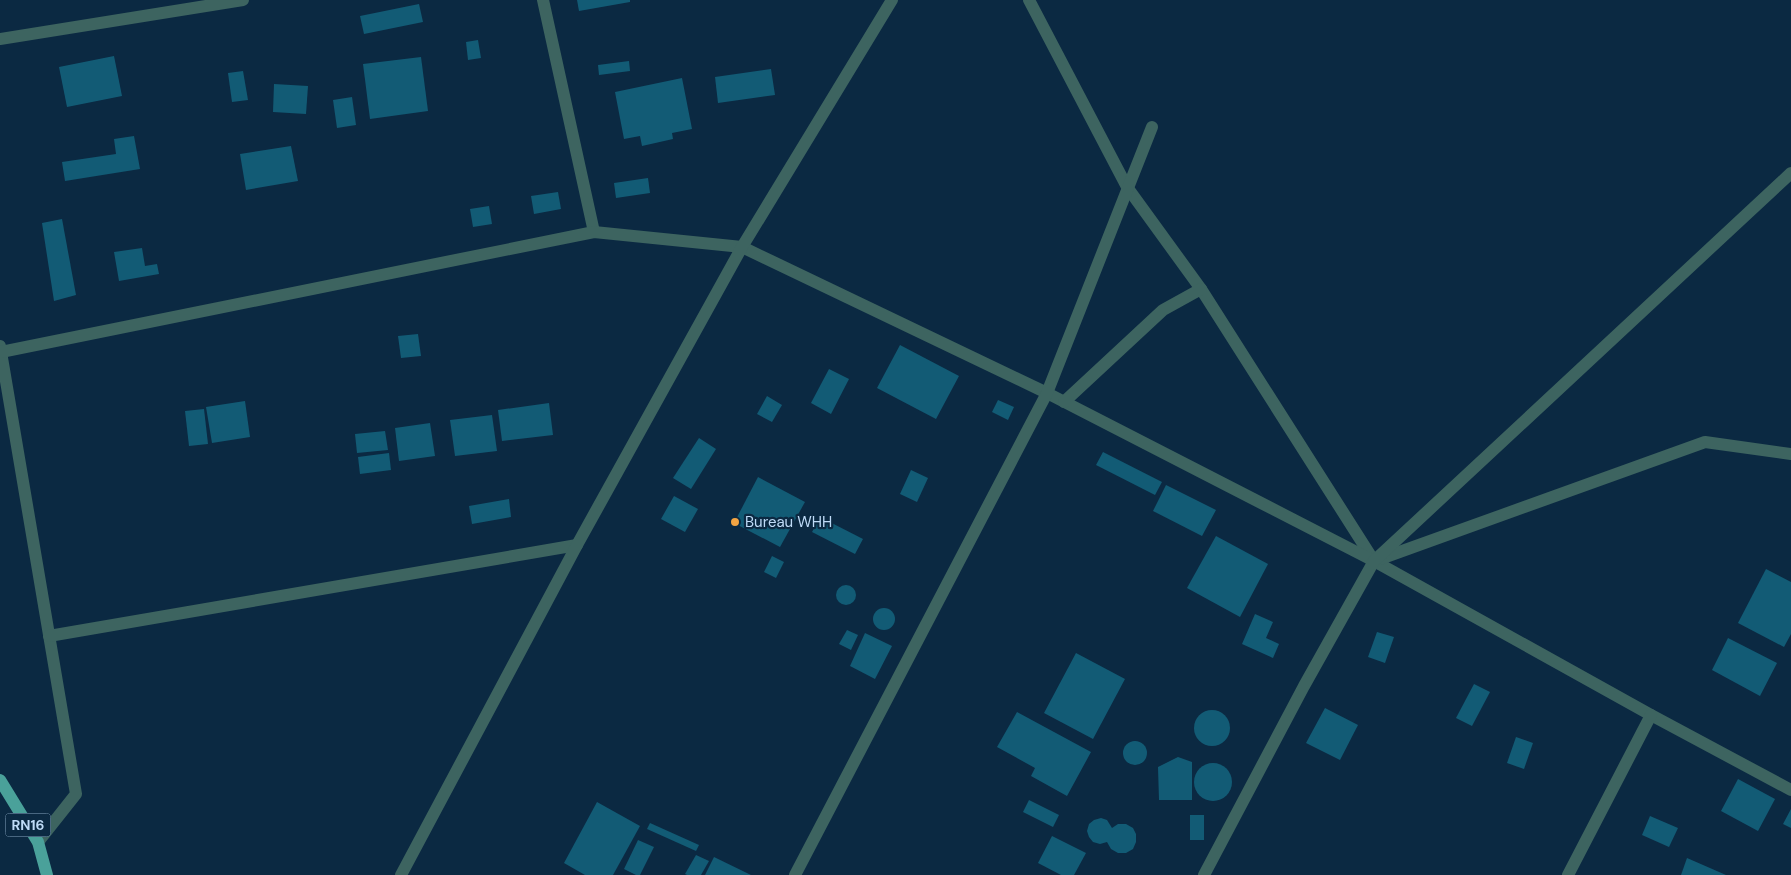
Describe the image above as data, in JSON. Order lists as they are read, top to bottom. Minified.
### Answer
{"streets":{"main road":["RN16"]},"places":["Bureau WHH"]}
